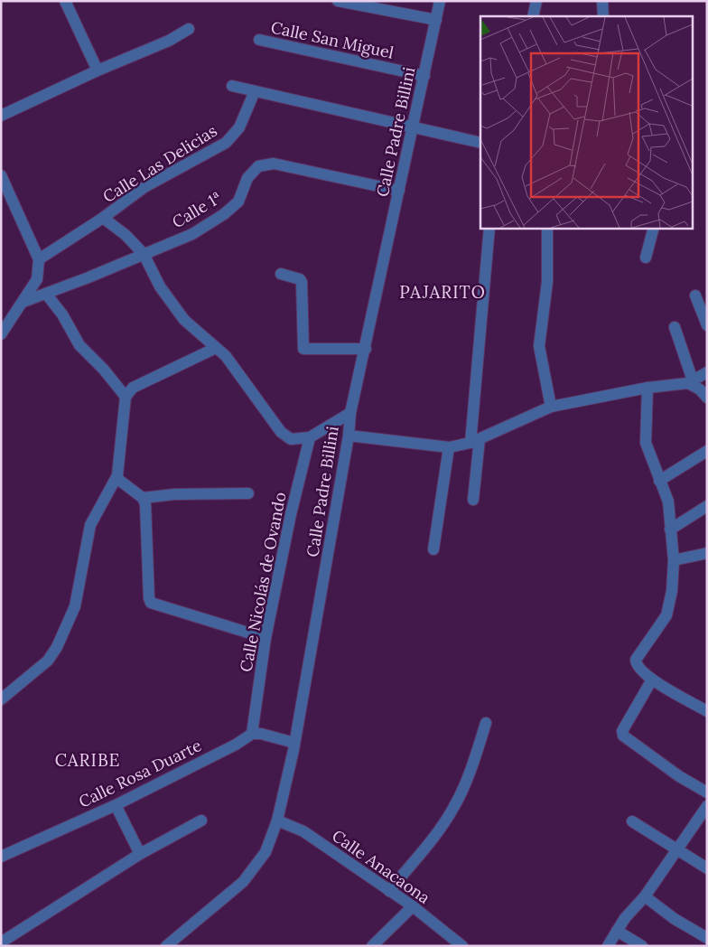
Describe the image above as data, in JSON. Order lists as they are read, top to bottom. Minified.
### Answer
{"streets":{"street":["Calle San Miguel","Calle Padre Billini","Calle Las Delicias","Calle 1ª","Calle Nicolás de Ovando","Calle Rosa Duarte","Calle Anacaona"]},"crossings":[["Calle San Miguel","Calle Padre Billini"],["Calle Padre Billini","Calle 1ª"],["Calle Padre Billini","Calle Anacaona"],["Calle Nicolás de Ovando","Calle Rosa Duarte"]],"districts":["PAJARITO","CARIBE"]}
